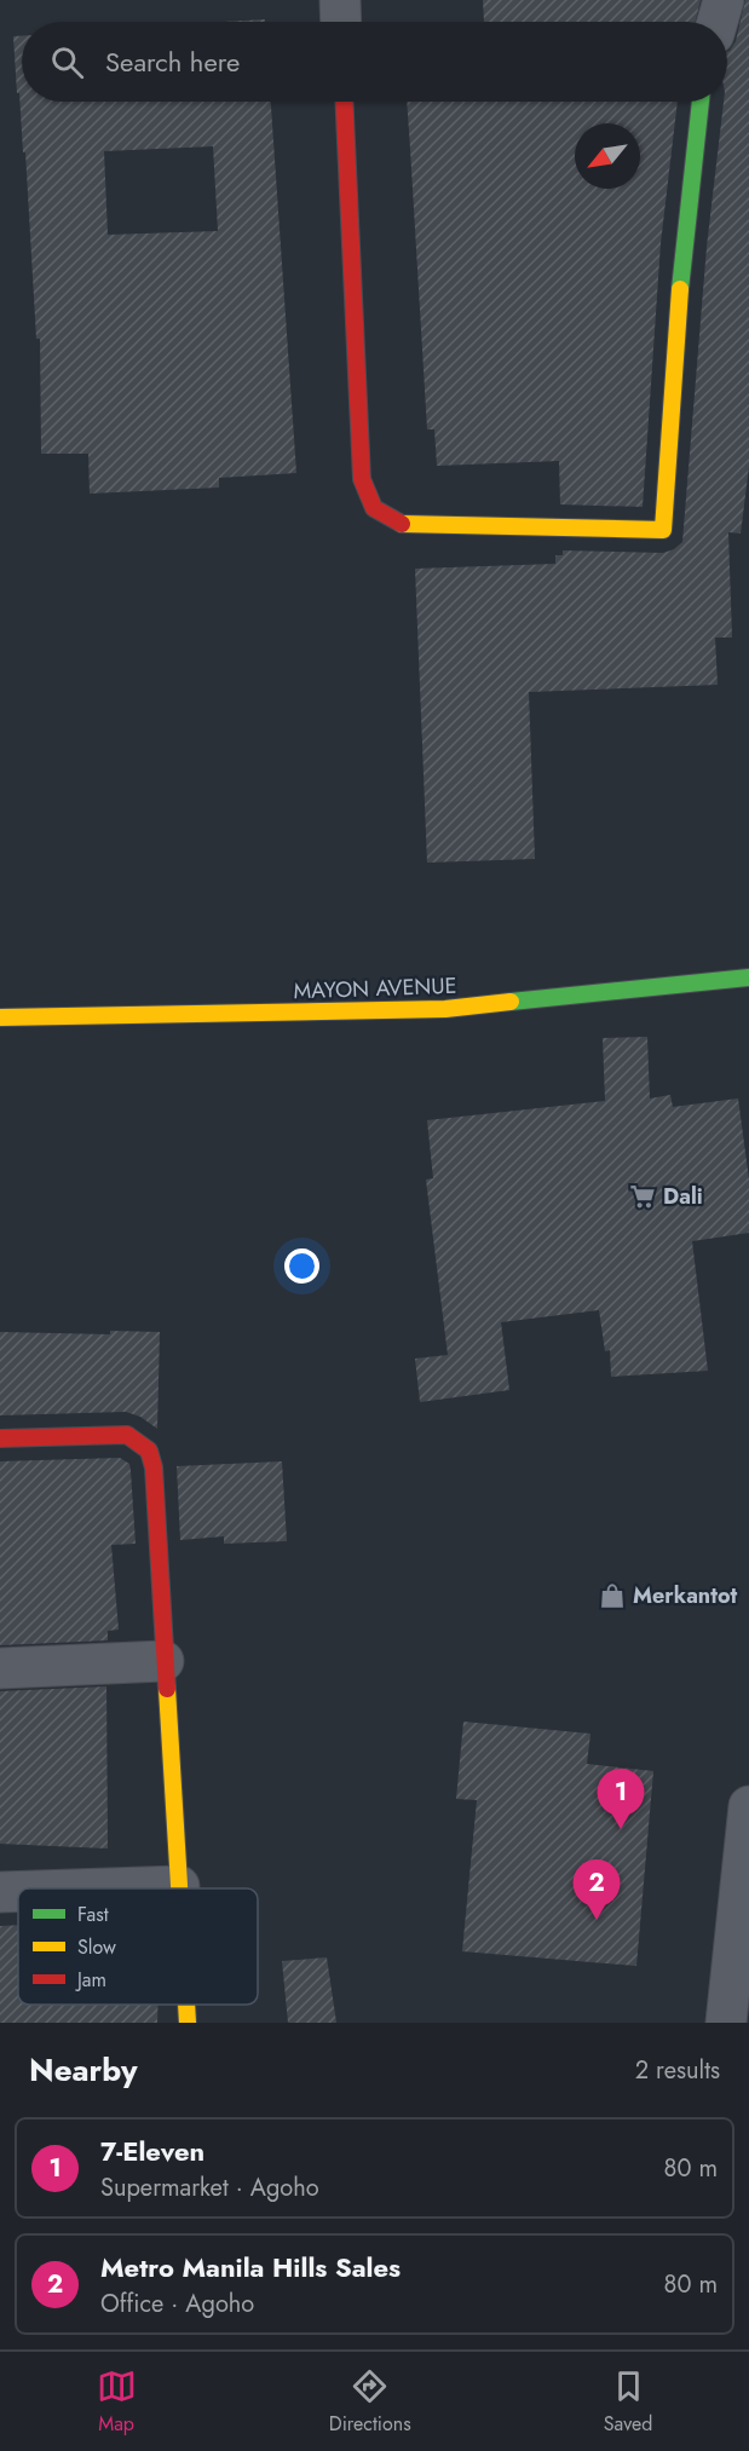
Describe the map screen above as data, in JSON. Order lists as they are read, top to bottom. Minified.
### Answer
{"streets":{"street":["MAYON AVENUE"]},"places":{"supermarket":["Dali"],"shop":["Merkantot"]},"legend":["Fast","Slow","Jam"],"north":"bottom left","page":{"search":"Search here","pins":["1","2"],"heading":["Nearby","2 results"],"list":[{"mark":"1","name":"7-Eleven","note":"Supermarket · Agoho","value":"80 m"},{"mark":"2","name":"Metro Manila Hills Sales","note":"Office · Agoho","value":"80 m"}],"nav":["Map","Directions","Saved"]}}
